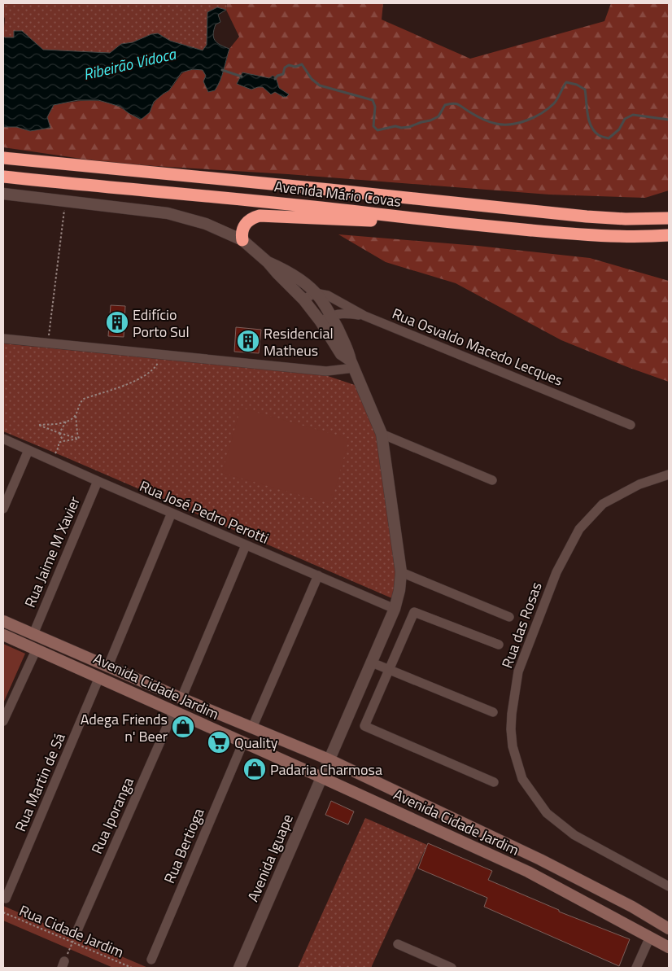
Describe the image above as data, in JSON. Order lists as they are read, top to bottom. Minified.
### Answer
{"streets":{"highway":["Avenida Mário Covas"],"main road":["Avenida Cidade Jardim"],"street":["Rua Osvaldo Macedo Lecques","Rua José Pedro Perotti","Rua Jaime M Xavier","Rua das Rosas","Rua Martin de Sá","Rua Iporanga","Rua Bertioga","Avenida Iguape"],"path":["Rua Cidade Jardim"]},"crossings":[["Rua Osvaldo Macedo Lecques","Avenida Iguape"],["Rua José Pedro Perotti","Rua Jaime M Xavier"],["Rua José Pedro Perotti","Avenida Iguape"],["Rua Jaime M Xavier","Avenida Cidade Jardim"],["Avenida Cidade Jardim","Rua Martin de Sá"],["Avenida Cidade Jardim","Rua Iporanga"],["Avenida Cidade Jardim","Rua Bertioga"],["Avenida Cidade Jardim","Avenida Iguape"]],"water":["Ribeirão Vidoca"],"places":{"building":["Edifício Porto Sul","Residencial Matheus"],"shop":["Adega Friends n' Beer","Padaria Charmosa"],"supermarket":["Quality"]}}
